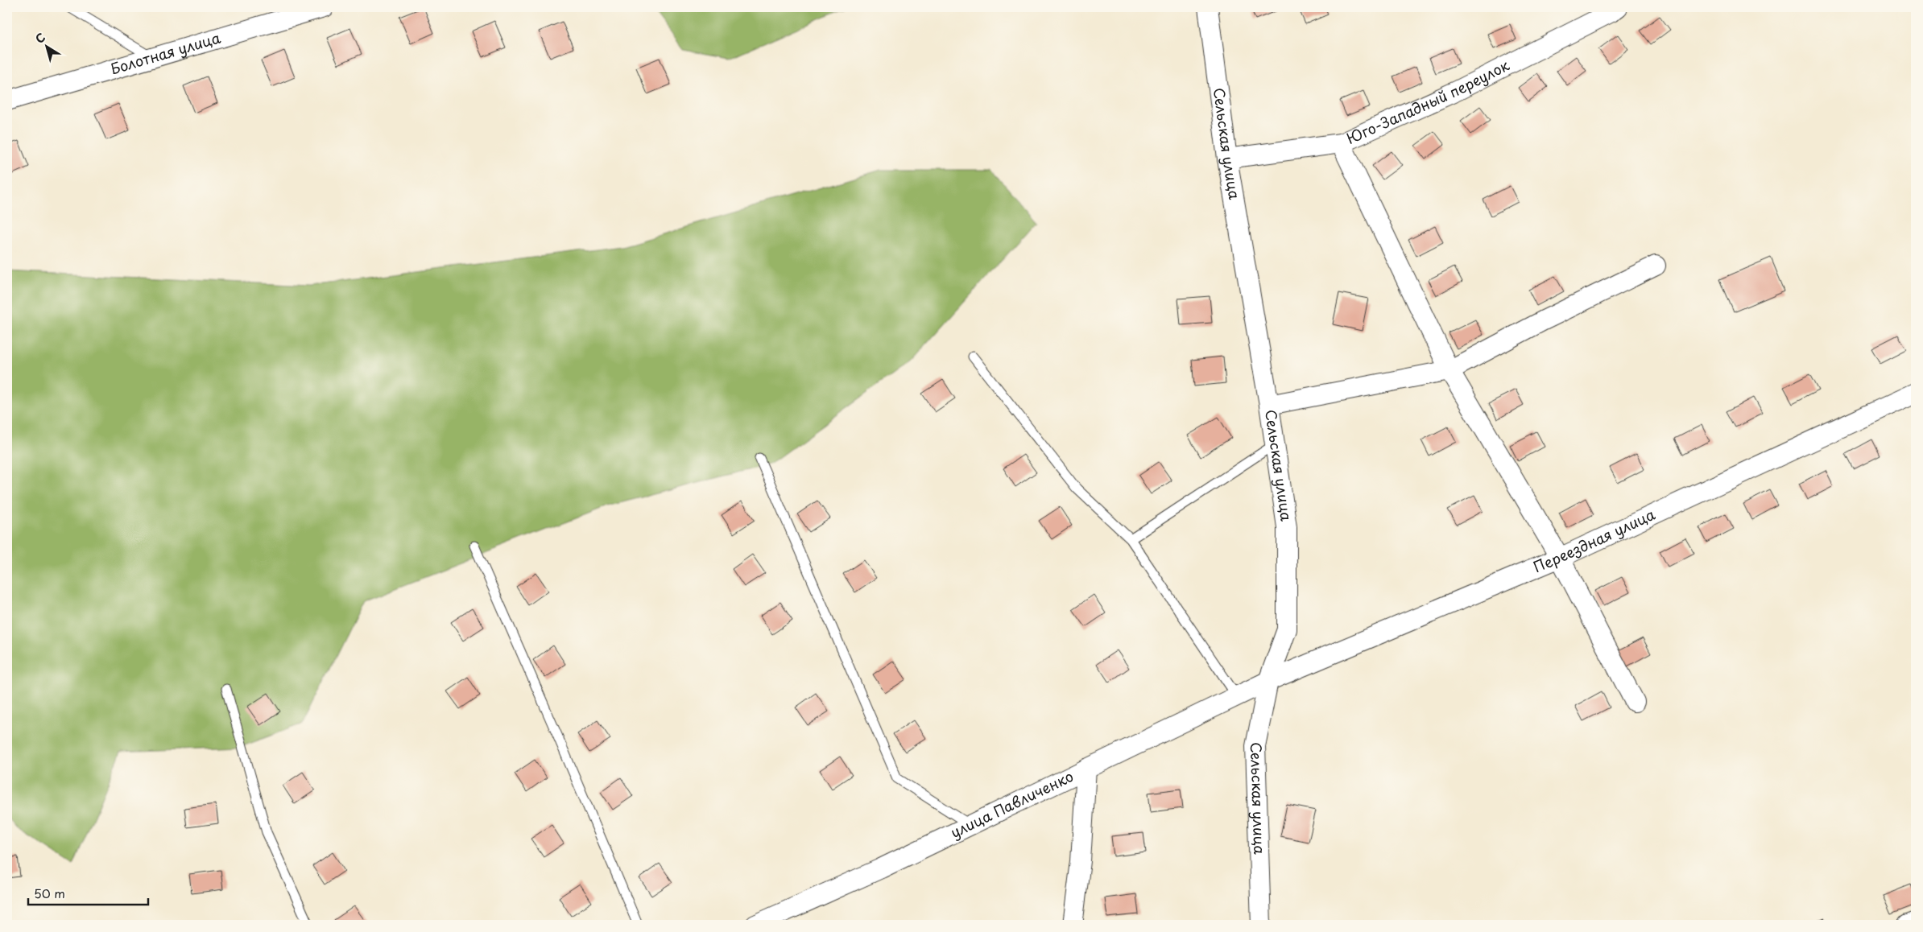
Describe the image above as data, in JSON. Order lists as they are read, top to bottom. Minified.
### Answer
{"streets":{"street":["Болотная улица","Юго-Западный переулок","Сельская улица","Переездная улица","улица Павличенко"]},"crossings":[["Юго-Западный переулок","Сельская улица"],["Сельская улица","Переездная улица"],["Сельская улица","улица Павличенко"],["Переездная улица","улица Павличенко"]],"scale_bar":"50 m","north":"top left"}
